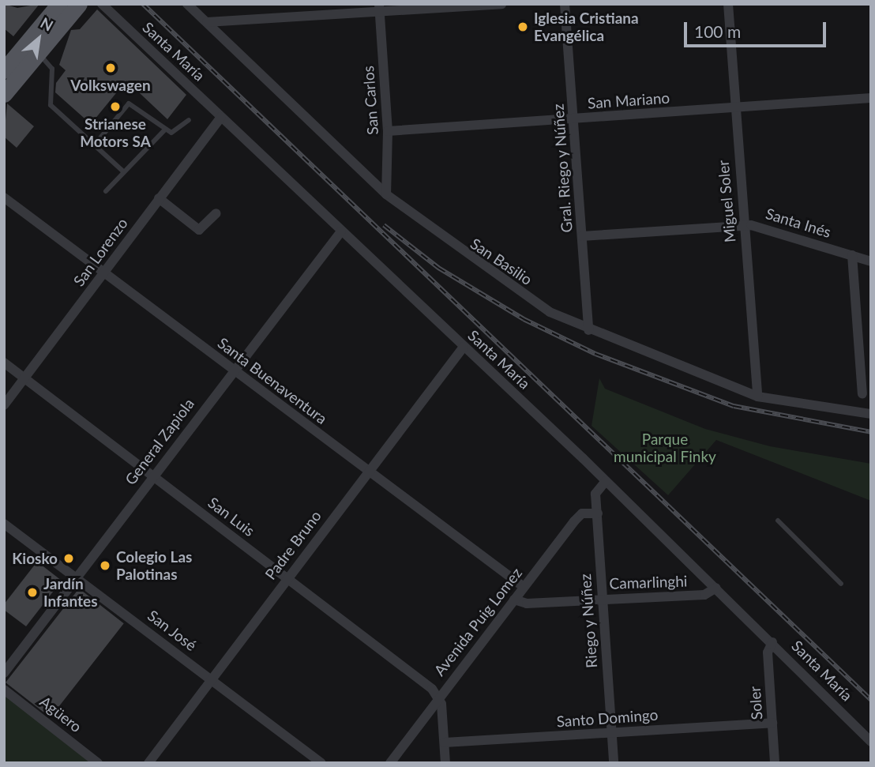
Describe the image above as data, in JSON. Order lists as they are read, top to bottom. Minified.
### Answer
{"streets":{"street":["Santa María","San Carlos","San Mariano","Gral. Riego y Núñez","Miguel Soler","Santa Inés","San Lorenzo","San Basilio","Santa Buenaventura","General Zapiola","San Luis","Padre Bruno","Camarlinghi","Riego y Núñez","Avenida Puig Lomez","San José","Soler","Agüero","Santo Domingo"]},"crossings":[["Santa María","San Lorenzo"],["Santa María","General Zapiola"],["Santa María","Padre Bruno"],["Santa María","Camarlinghi"],["Santa María","Riego y Núñez"],["Santa María","Soler"],["San Carlos","San Mariano"],["San Carlos","San Basilio"],["San Mariano","Gral. Riego y Núñez"],["San Mariano","Miguel Soler"],["Gral. Riego y Núñez","Santa Inés"],["Gral. Riego y Núñez","San Basilio"],["Miguel Soler","Santa Inés"],["Miguel Soler","San Basilio"],["San Lorenzo","Santa Buenaventura"],["San Lorenzo","San Luis"],["Santa Buenaventura","General Zapiola"],["Santa Buenaventura","Padre Bruno"],["Santa Buenaventura","Avenida Puig Lomez"],["General Zapiola","San Luis"],["General Zapiola","San José"],["San Luis","Padre Bruno"],["San Luis","Avenida Puig Lomez"],["Padre Bruno","San José"],["Camarlinghi","Riego y Núñez"],["Camarlinghi","Avenida Puig Lomez"],["Riego y Núñez","Avenida Puig Lomez"],["Riego y Núñez","Santo Domingo"],["Soler","Santo Domingo"]],"parks":["Parque municipal Finky"],"places":["Iglesia Cristiana Evangélica","Volkswagen","Strianese Motors SA","Kiosko","Colegio Las Palotinas","Jardín Infantes"],"scale_bar":"100 m","north":"top right"}
